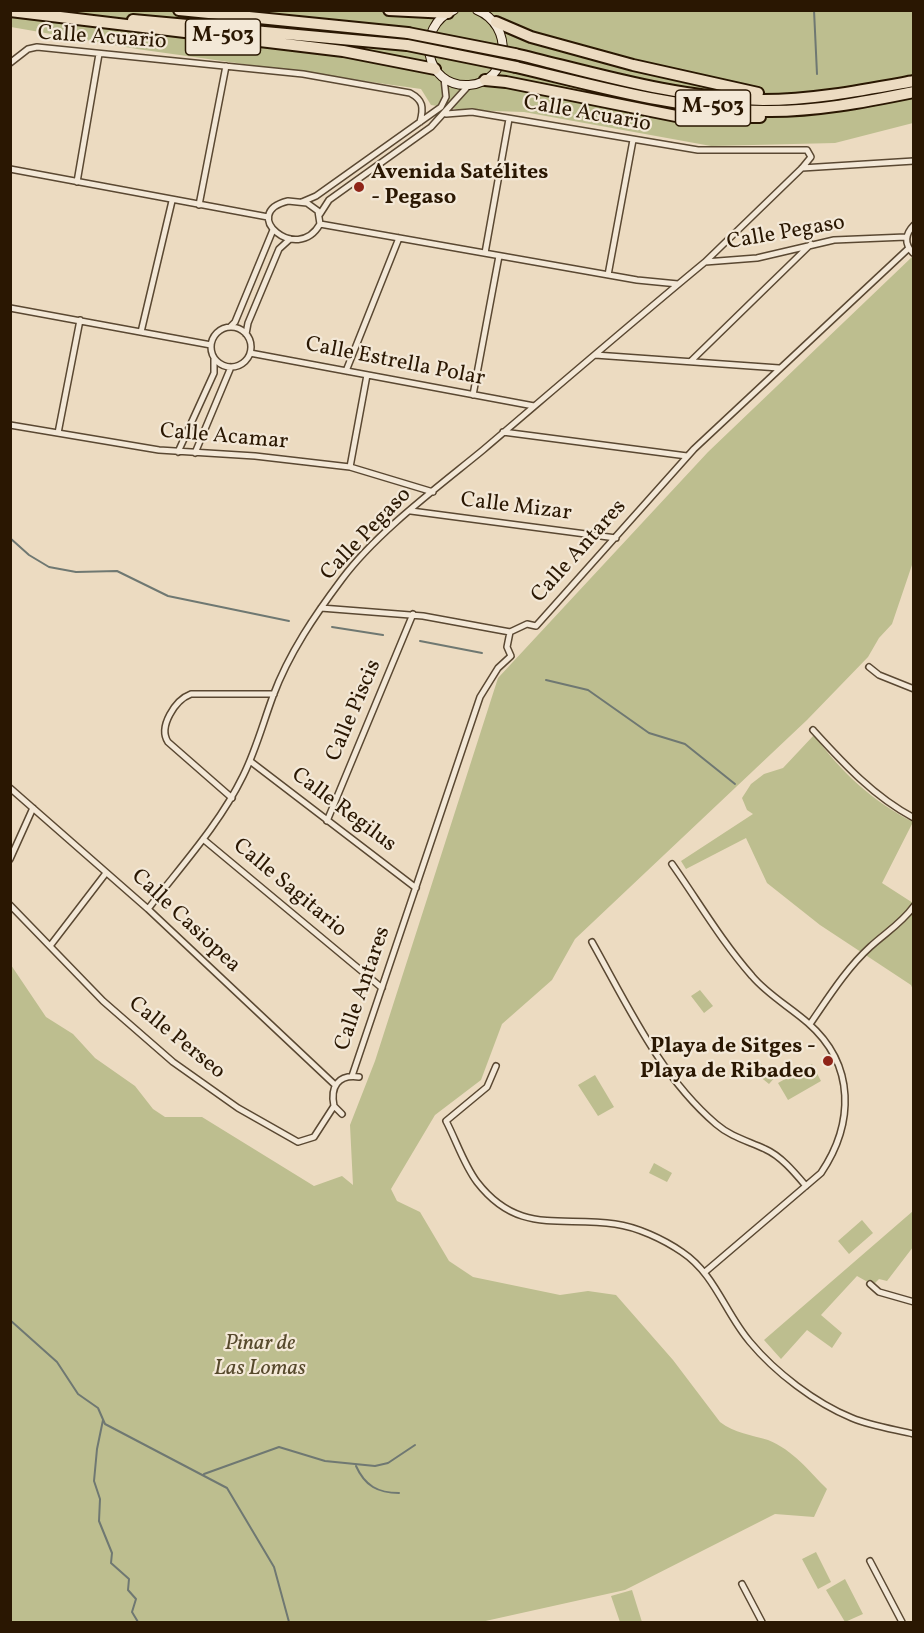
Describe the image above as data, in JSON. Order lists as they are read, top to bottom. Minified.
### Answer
{"streets":{"highway":["M-503"],"street":["Calle Acuario","Calle Pegaso","Calle Estrella Polar","Calle Acamar","Calle Mizar","Calle Antares","Calle Piscis","Calle Regilus","Calle Sagitario","Calle Casiopea","Calle Perseo"]},"crossings":[["Calle Pegaso","Calle Estrella Polar"],["Calle Pegaso","Calle Acamar"],["Calle Pegaso","Calle Mizar"],["Calle Pegaso","Calle Antares"],["Calle Pegaso","Calle Regilus"],["Calle Pegaso","Calle Sagitario"],["Calle Pegaso","Calle Casiopea"],["Calle Mizar","Calle Antares"],["Calle Antares","Calle Regilus"],["Calle Antares","Calle Sagitario"],["Calle Antares","Calle Casiopea"],["Calle Piscis","Calle Regilus"]],"parks":["Pinar de Las Lomas"],"places":["Avenida Satélites - Pegaso","Playa de Sitges - Playa de Ribadeo"]}
